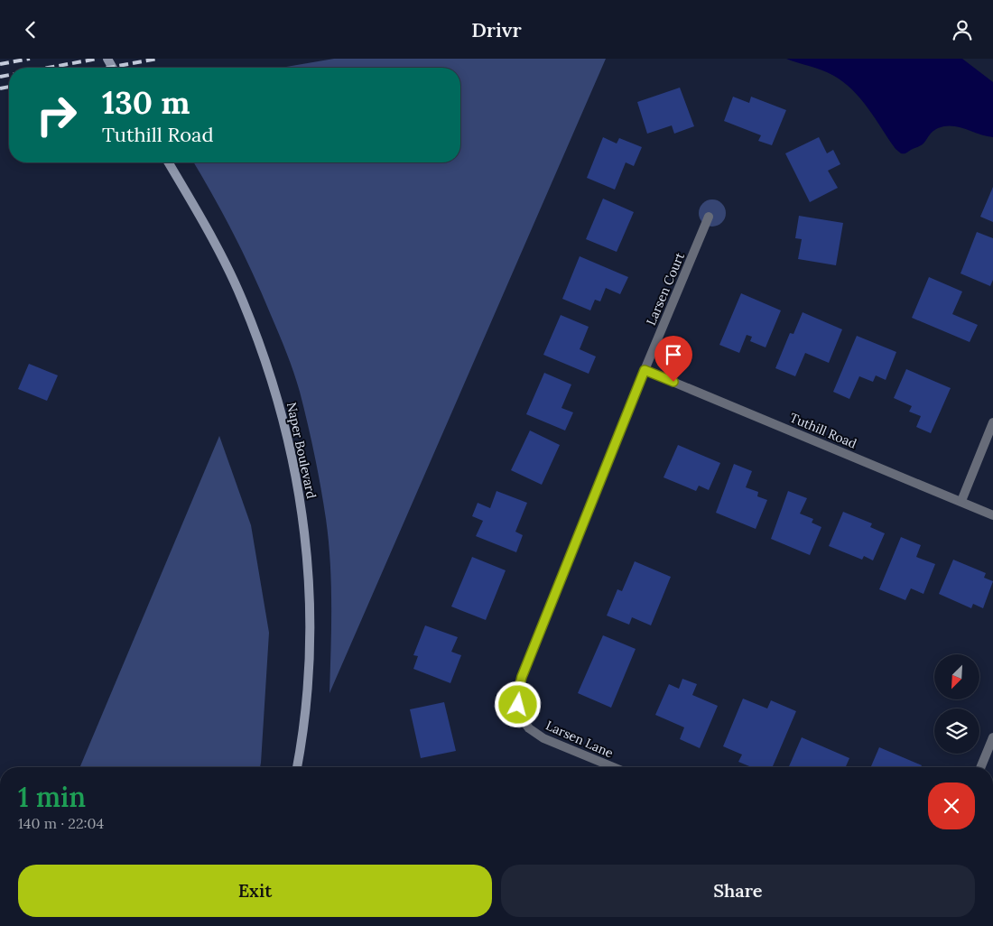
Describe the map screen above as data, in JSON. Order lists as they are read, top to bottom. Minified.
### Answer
{"streets":{"main road":["Naper Boulevard"],"street":["Larsen Court","Tuthill Road","Larsen Lane"]},"crossings":[["Larsen Court","Tuthill Road"],["Larsen Court","Larsen Lane"],["Tuthill Road","Larsen Lane"]],"north":"bottom left","page":{"header":"Drivr","turn":["130 m","Tuthill Road"],"heading":["1 min","140 m · 22:04"],"buttons":["Exit","Share"]}}
